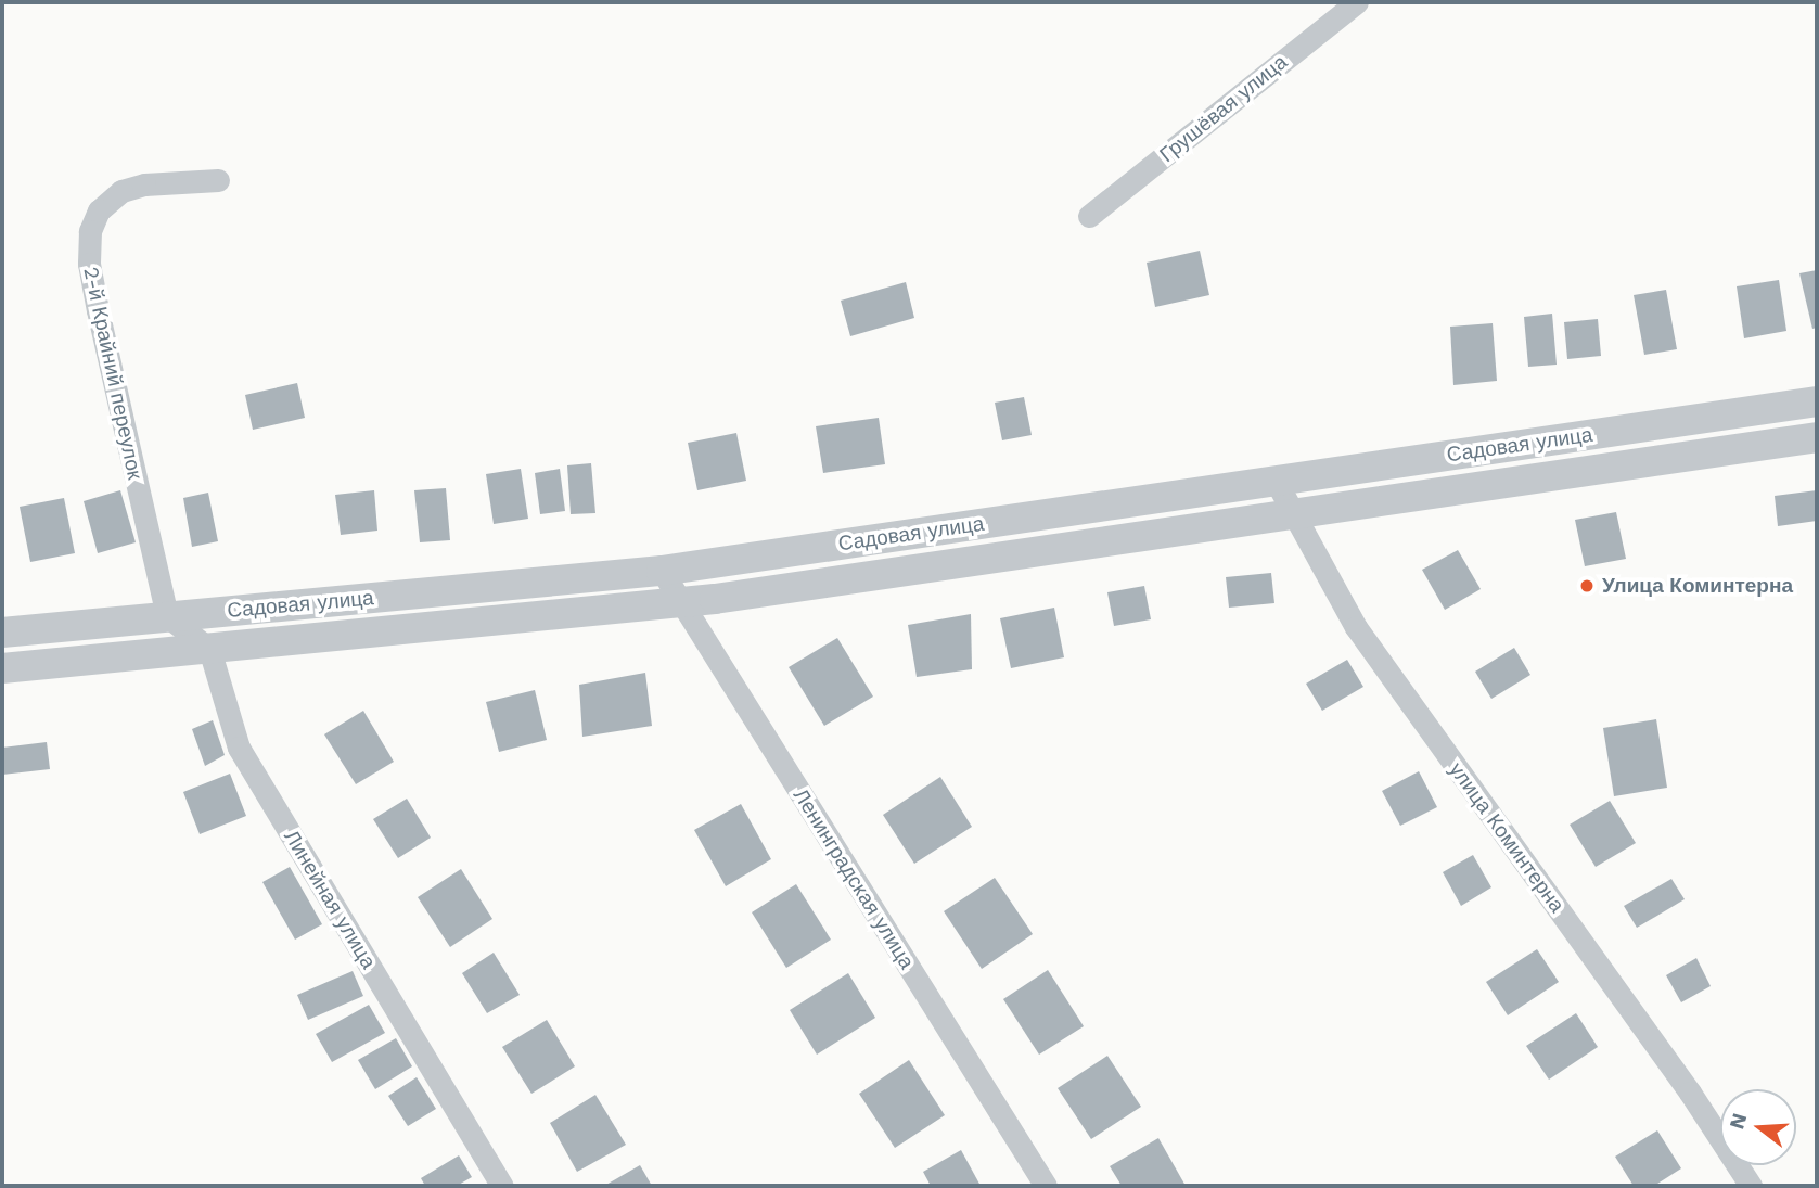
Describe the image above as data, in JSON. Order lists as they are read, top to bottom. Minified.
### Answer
{"streets":{"street":["Грушёвая улица","2-й Крайний переулок","Садовая улица","улица Коминтерна","Ленинградская улица","Линейная улица"]},"crossings":[["2-й Крайний переулок","Садовая улица"],["Садовая улица","улица Коминтерна"],["Садовая улица","Ленинградская улица"],["Садовая улица","Линейная улица"]],"places":["Улица Коминтерна"],"north":"left"}
